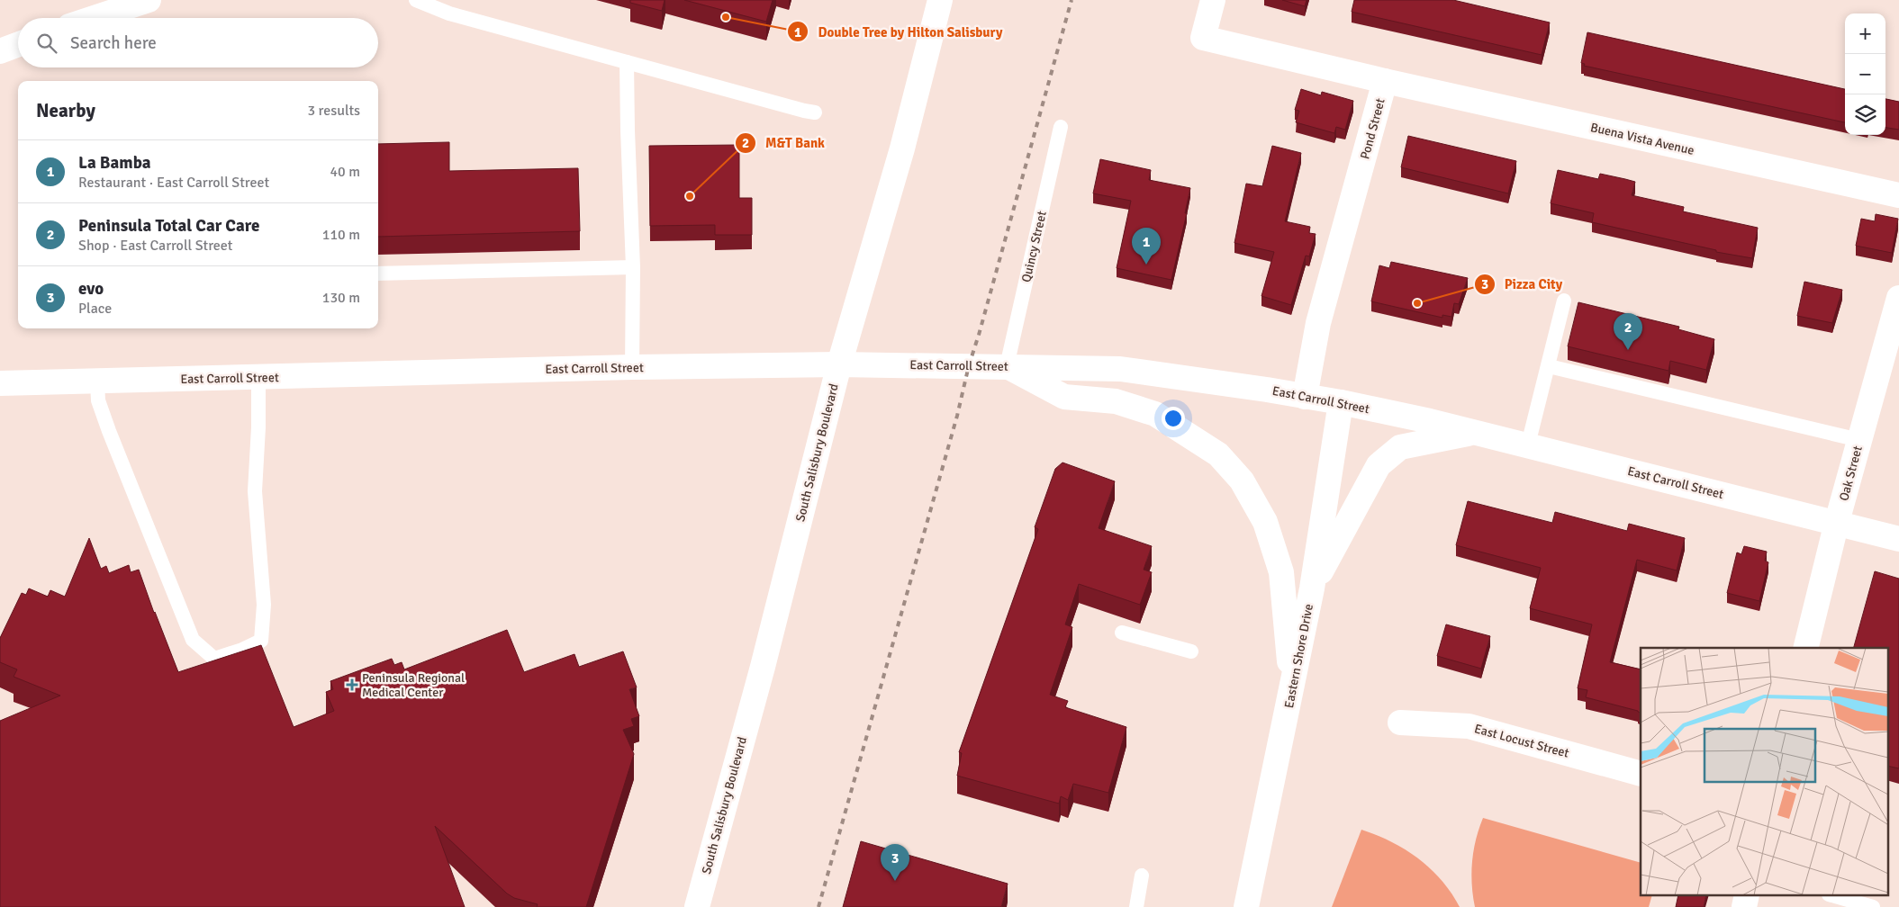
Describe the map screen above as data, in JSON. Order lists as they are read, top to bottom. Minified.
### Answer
{"streets":{"main road":["Pond Street","Buena Vista Avenue","East Carroll Street","South Salisbury Boulevard","Oak Street","Eastern Shore Drive","East Locust Street"],"lane":["Quincy Street"]},"crossings":[["Pond Street","Buena Vista Avenue"],["Pond Street","East Carroll Street"],["Quincy Street","East Carroll Street"],["East Carroll Street","South Salisbury Boulevard"],["East Carroll Street","Oak Street"],["East Carroll Street","Eastern Shore Drive"]],"places":{"other":["Double Tree by Hilton Salisbury","M&T Bank","Pizza City"],"health":["Peninsula Regional Medical Center"]},"page":{"map_buttons":["+","−"],"search":"Search here","heading":["Nearby","3 results"],"list":[{"mark":"1","name":"La Bamba","note":"Restaurant · East Carroll Street","value":"40 m"},{"mark":"2","name":"Peninsula Total Car Care","note":"Shop · East Carroll Street","value":"110 m"},{"mark":"3","name":"evo","note":"Place","value":"130 m"}],"pins":["1","2","3"]}}
